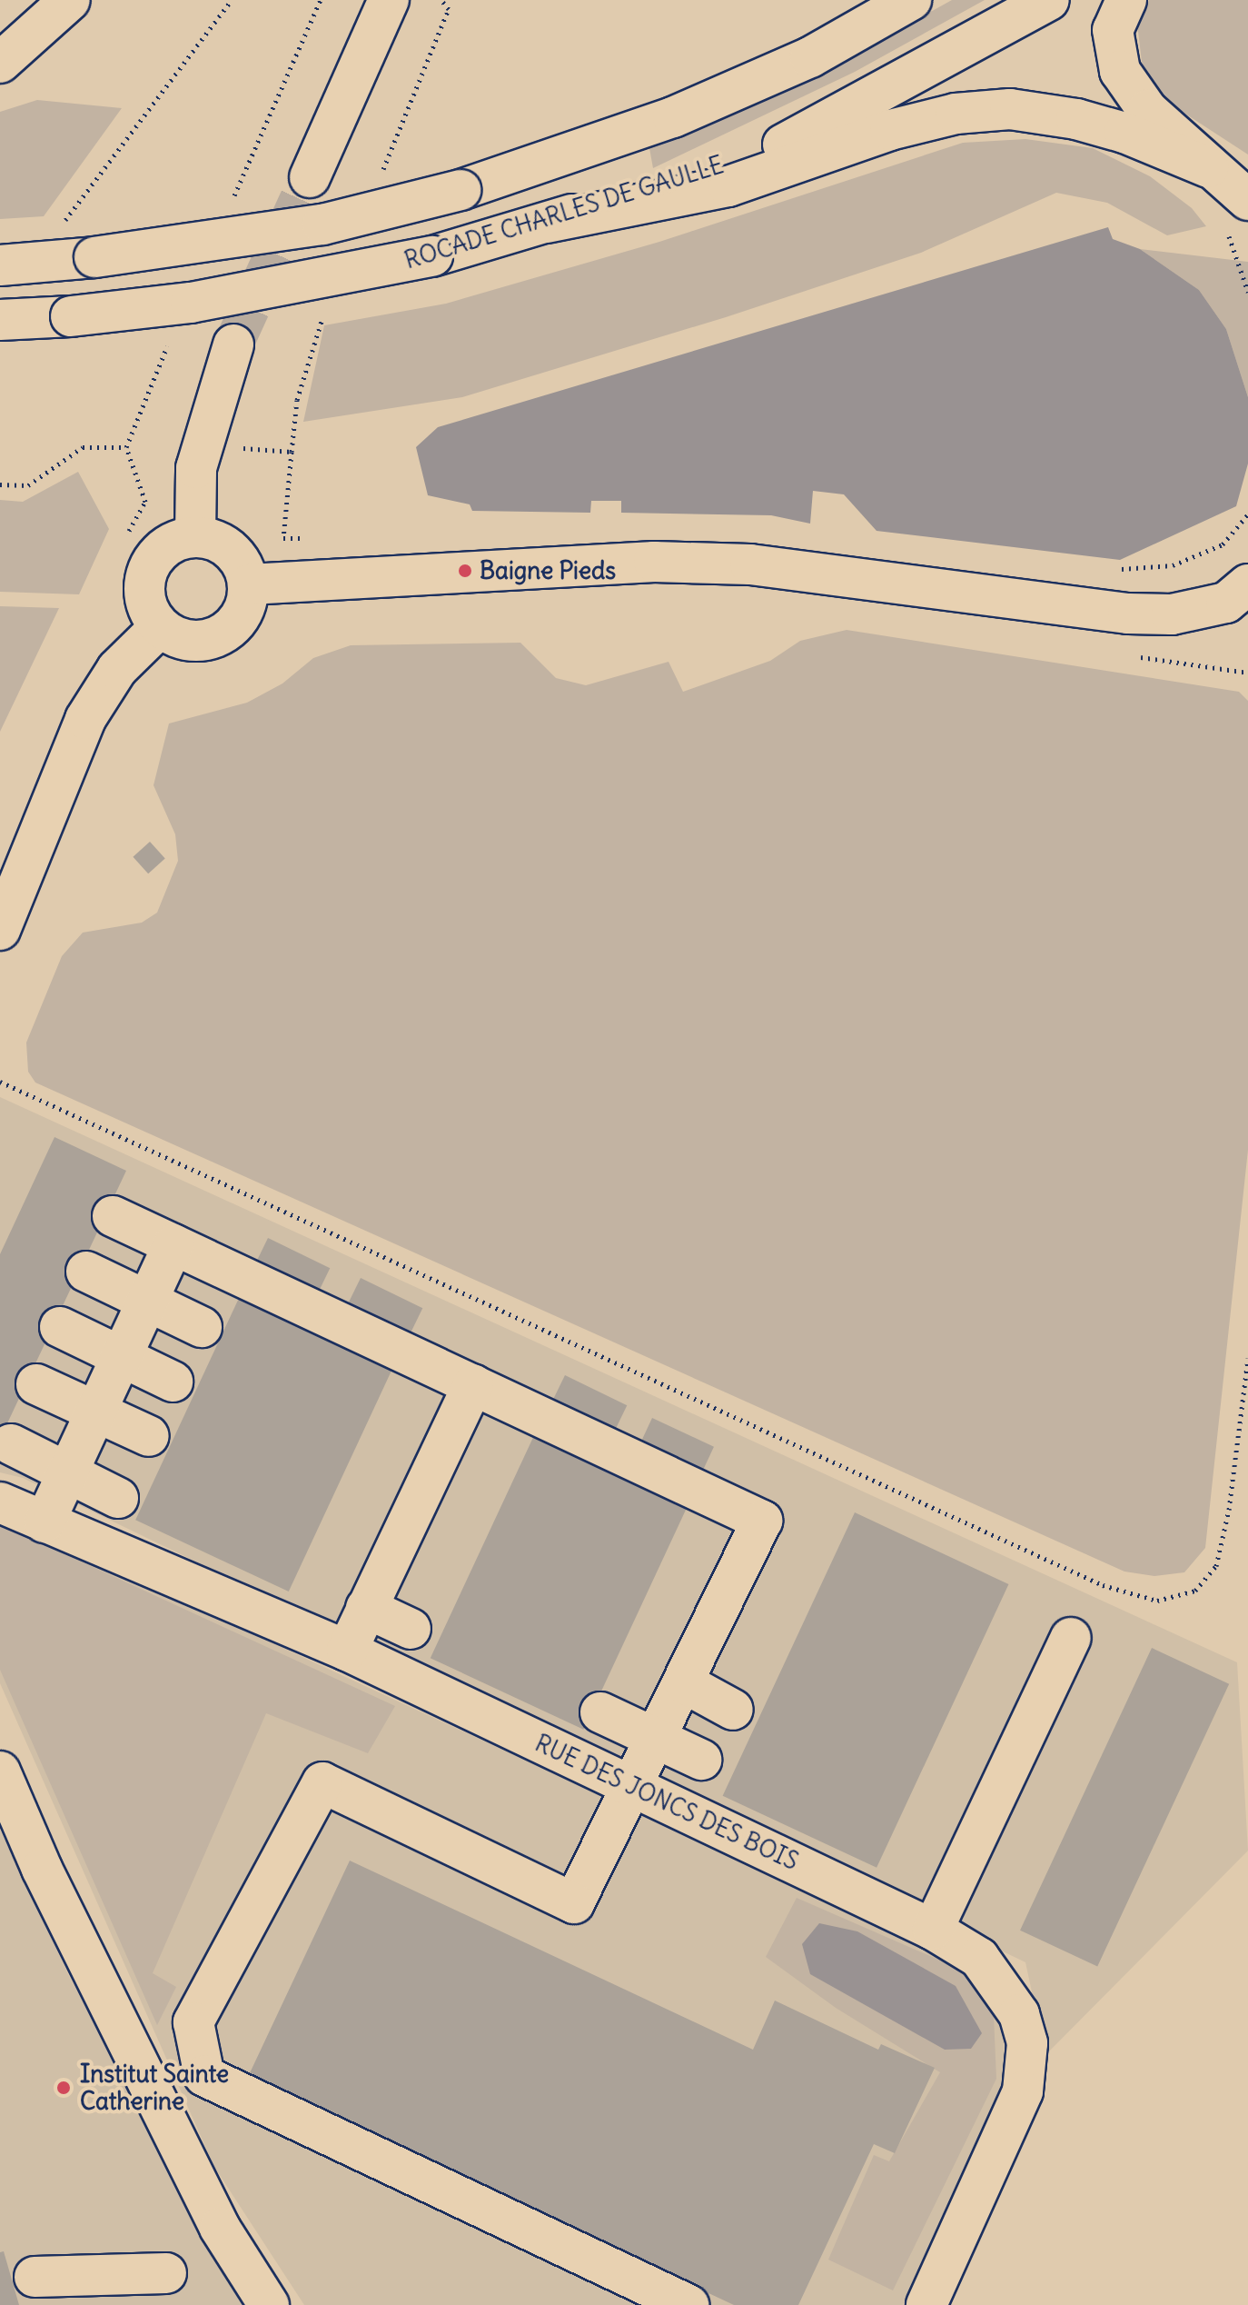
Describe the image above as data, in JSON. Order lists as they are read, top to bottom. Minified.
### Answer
{"streets":{"main road":["ROCADE CHARLES DE GAULLE","RUE DES JONCS DES BOIS"]},"places":["Baigne Pieds","Institut Sainte Catherine"]}
